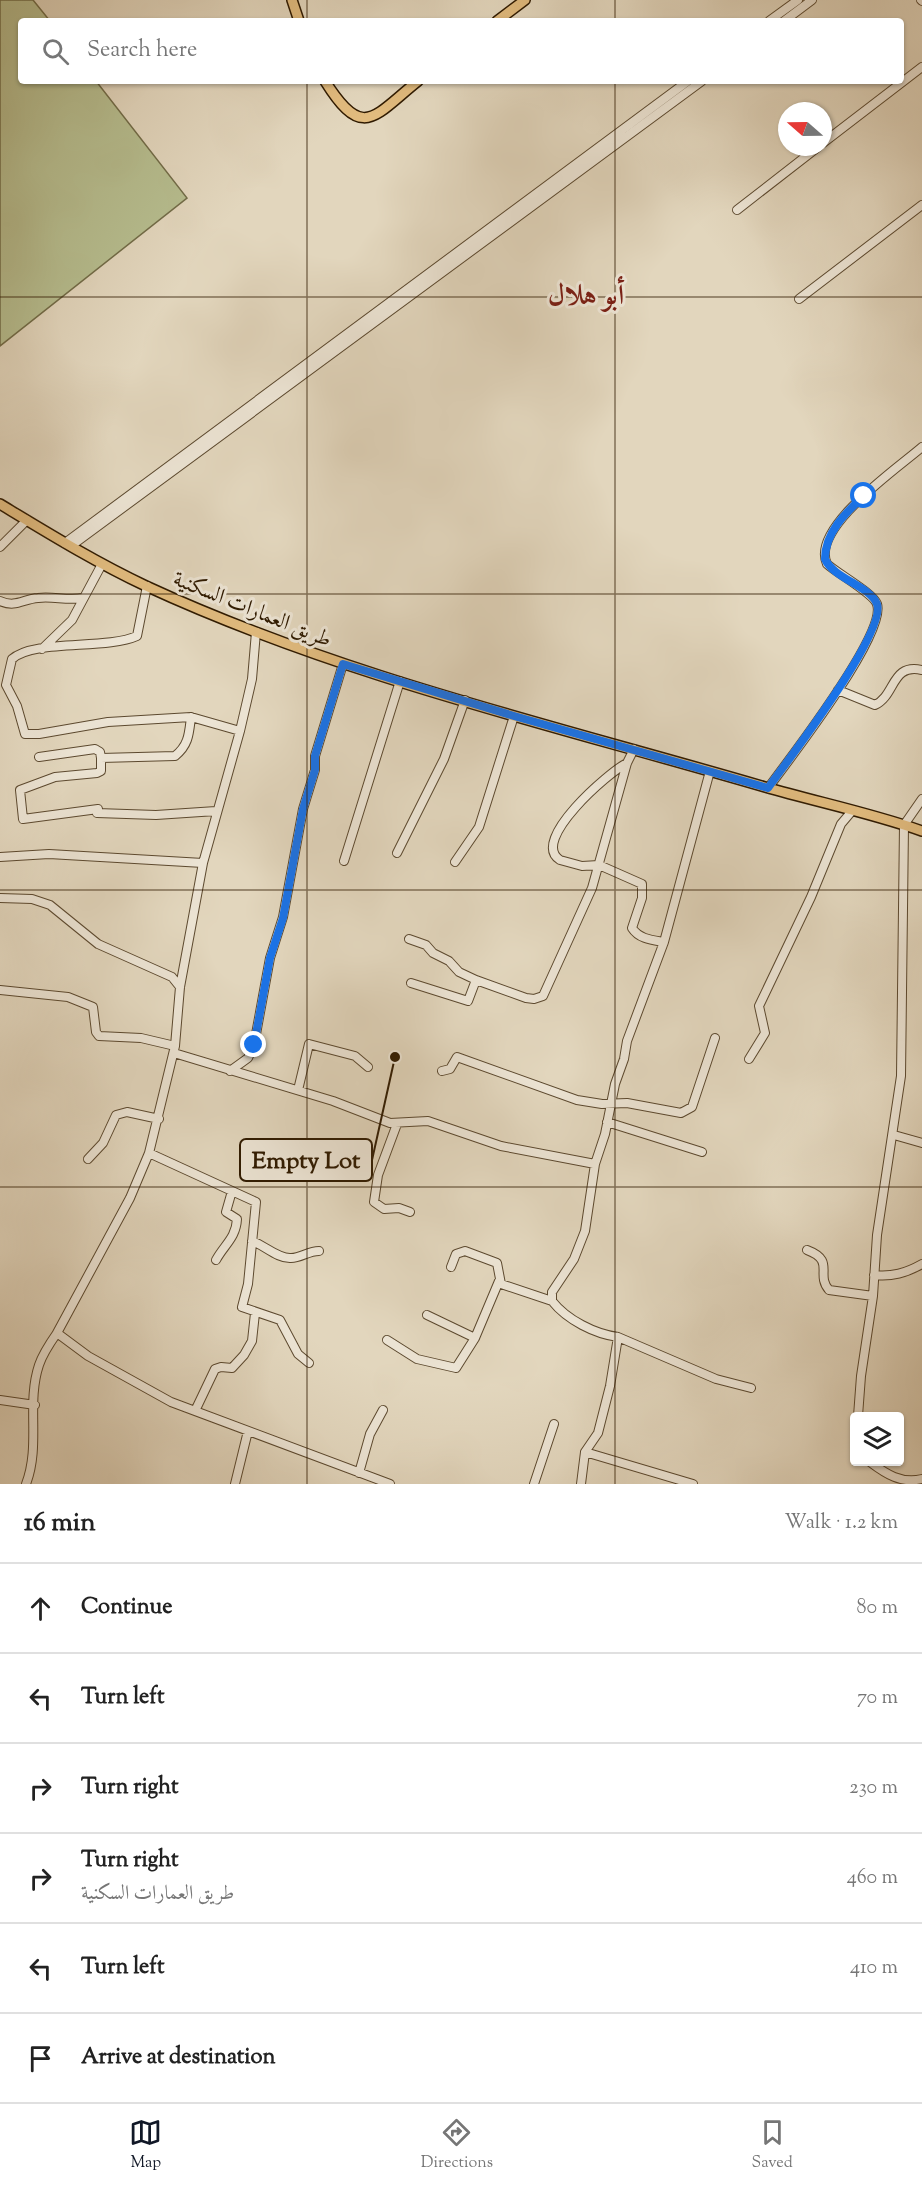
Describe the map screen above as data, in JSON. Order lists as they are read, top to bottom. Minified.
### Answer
{"streets":{"main road":["طريق العمارات السكنية"]},"districts":["أبو هلال"],"places":["Empty Lot"],"north":"left","page":{"search":"Search here","heading":["16 min","Walk · 1.2 km"],"list":[["Continue","80 m"],["Turn left","70 m"],["Turn right","230 m"],["Turn right","طريق العمارات السكنية","460 m"],["Turn left","410 m"],"Arrive at destination"],"nav":["Map","Directions","Saved"]}}
